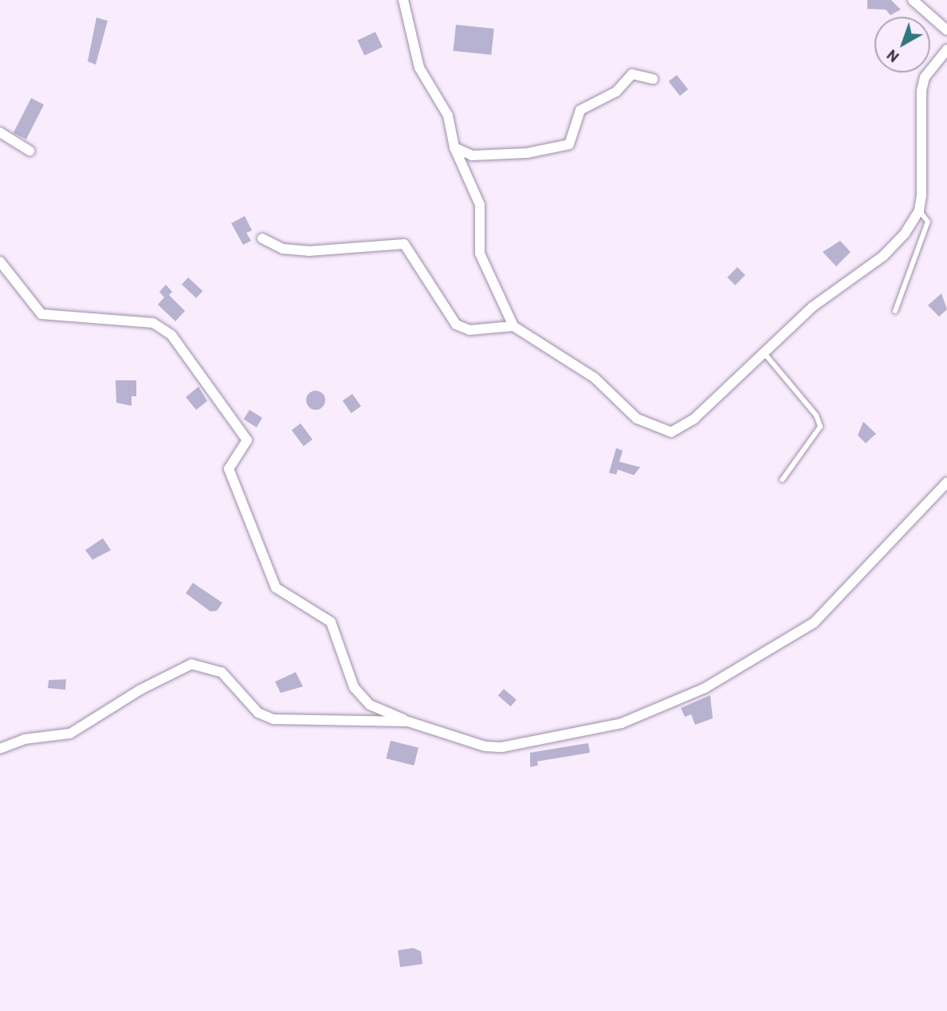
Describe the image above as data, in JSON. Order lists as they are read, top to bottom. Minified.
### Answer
{"north":"bottom left"}
